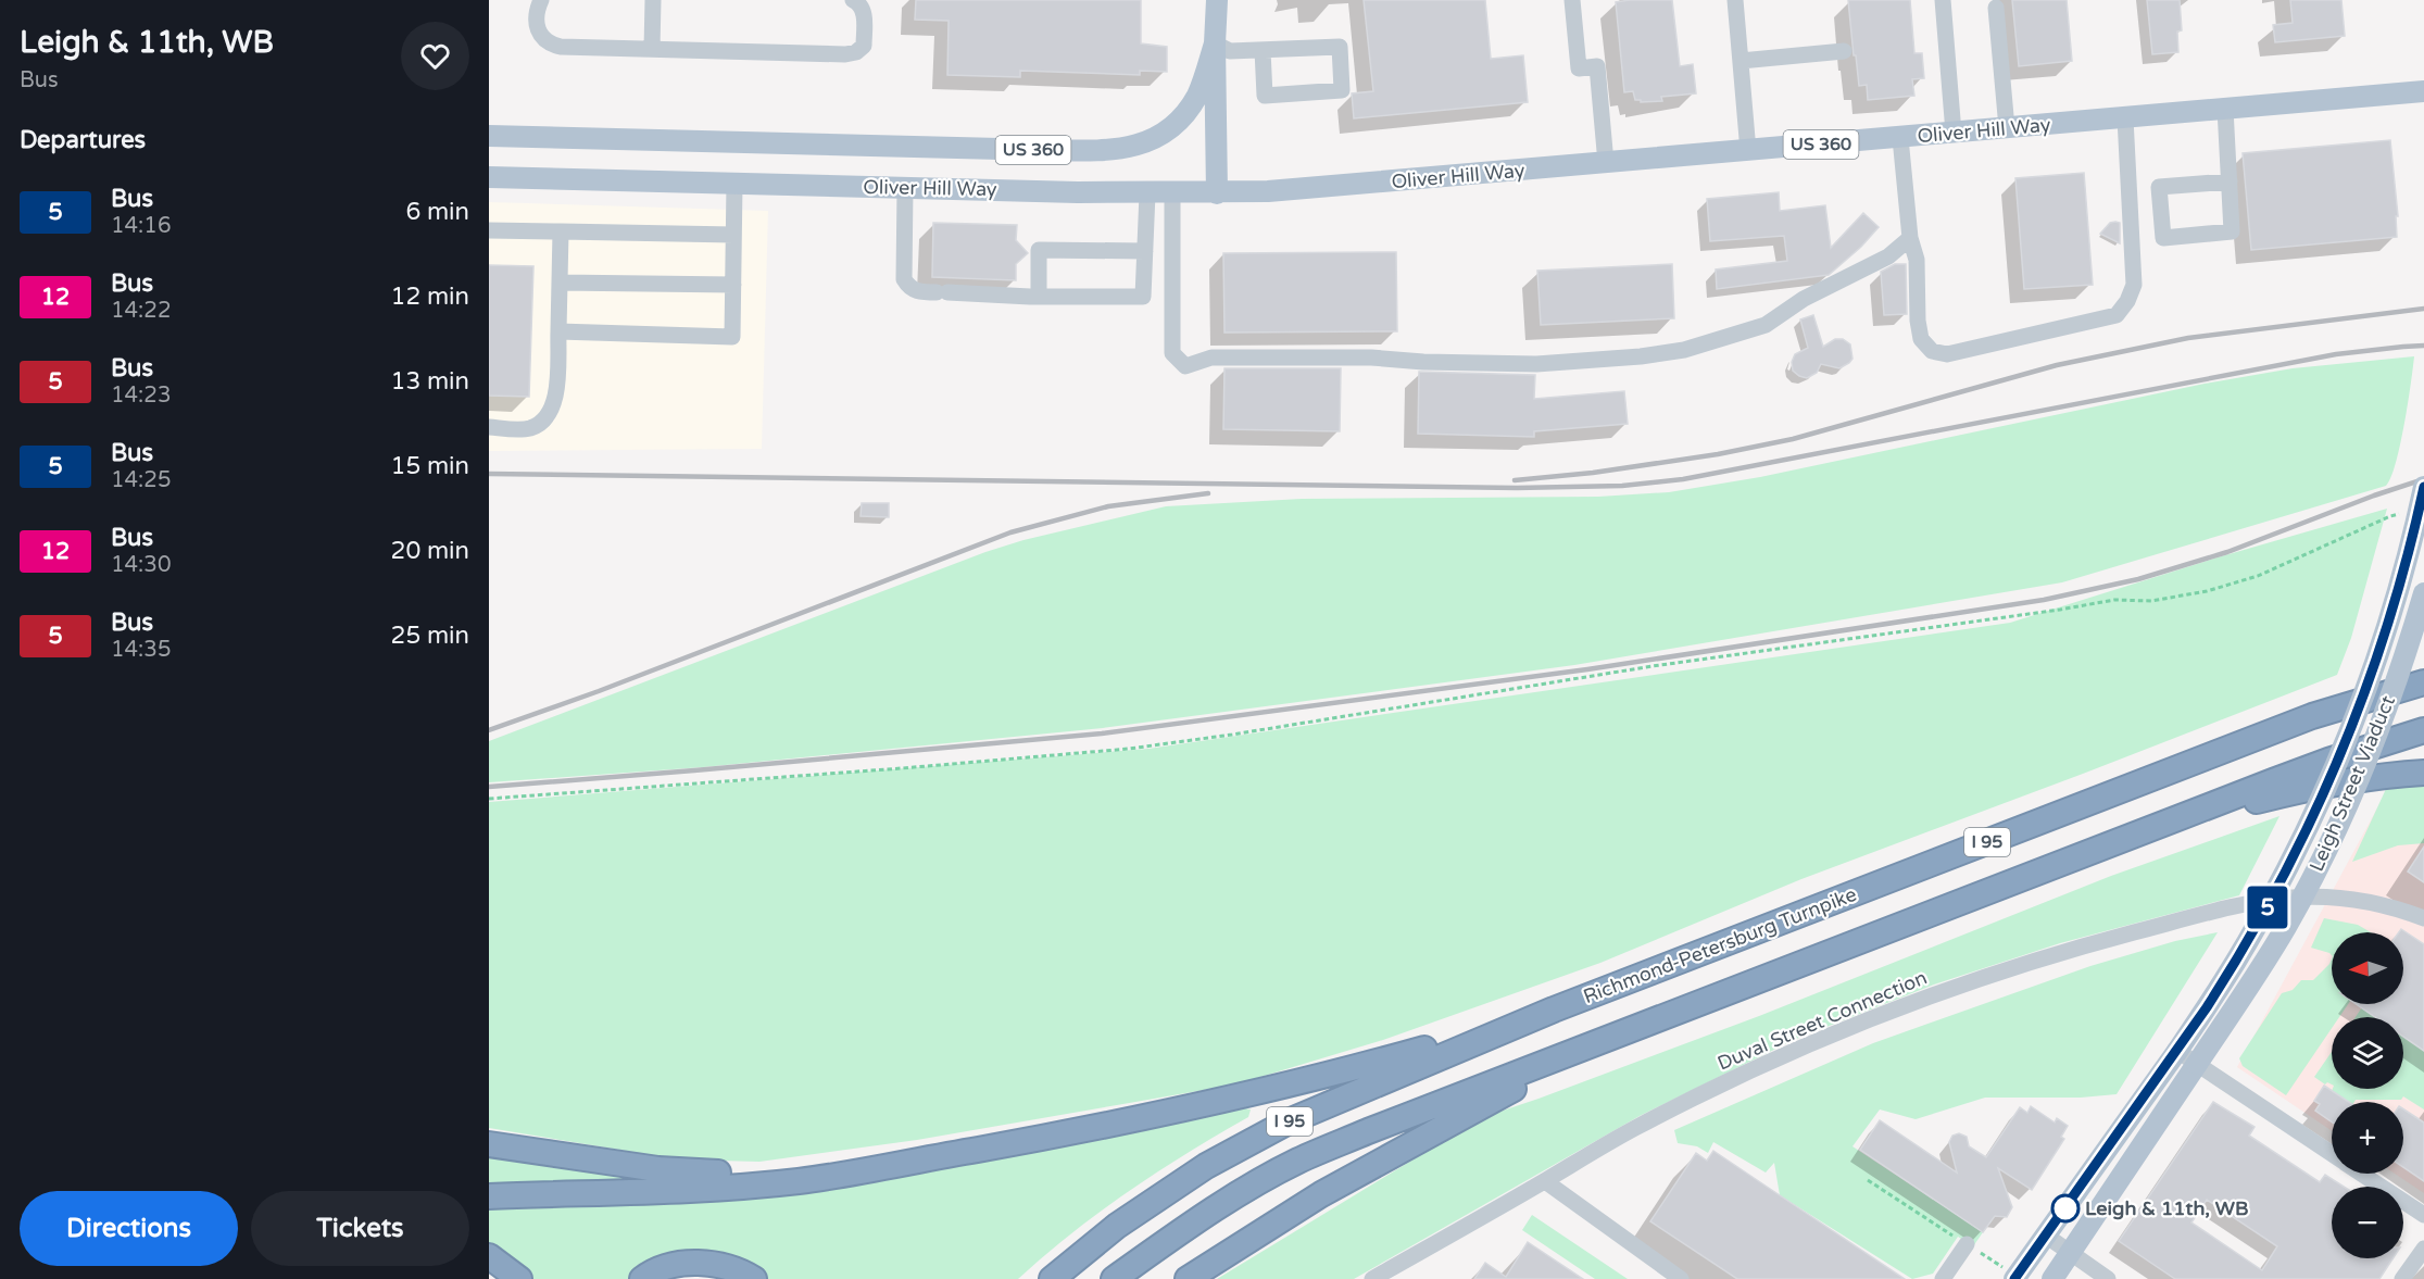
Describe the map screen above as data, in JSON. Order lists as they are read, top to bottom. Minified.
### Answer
{"streets":{"highway":["I 95","Richmond-Petersburg Turnpike"],"main road":["Oliver Hill Way","US 360","Leigh Street Viaduct"],"street":["Duval Street Connection"]},"crossings":[["Oliver Hill Way","US 360"]],"places":["Leigh & 11th, WB"],"lines":["bus line 5"],"north":"left","page":{"heading":[["Leigh & 11th, WB","Bus"],"Departures"],"on_map":"5","list":[{"mark":"5","name":"Bus","note":"14:16","value":"6 min"},{"mark":"12","name":"Bus","note":"14:22","value":"12 min"},{"mark":"5","name":"Bus","note":"14:23","value":"13 min"},{"mark":"5","name":"Bus","note":"14:25","value":"15 min"},{"mark":"12","name":"Bus","note":"14:30","value":"20 min"},{"mark":"5","name":"Bus","note":"14:35","value":"25 min"}],"map_buttons":["+","−"],"buttons":["Directions","Tickets"]}}
